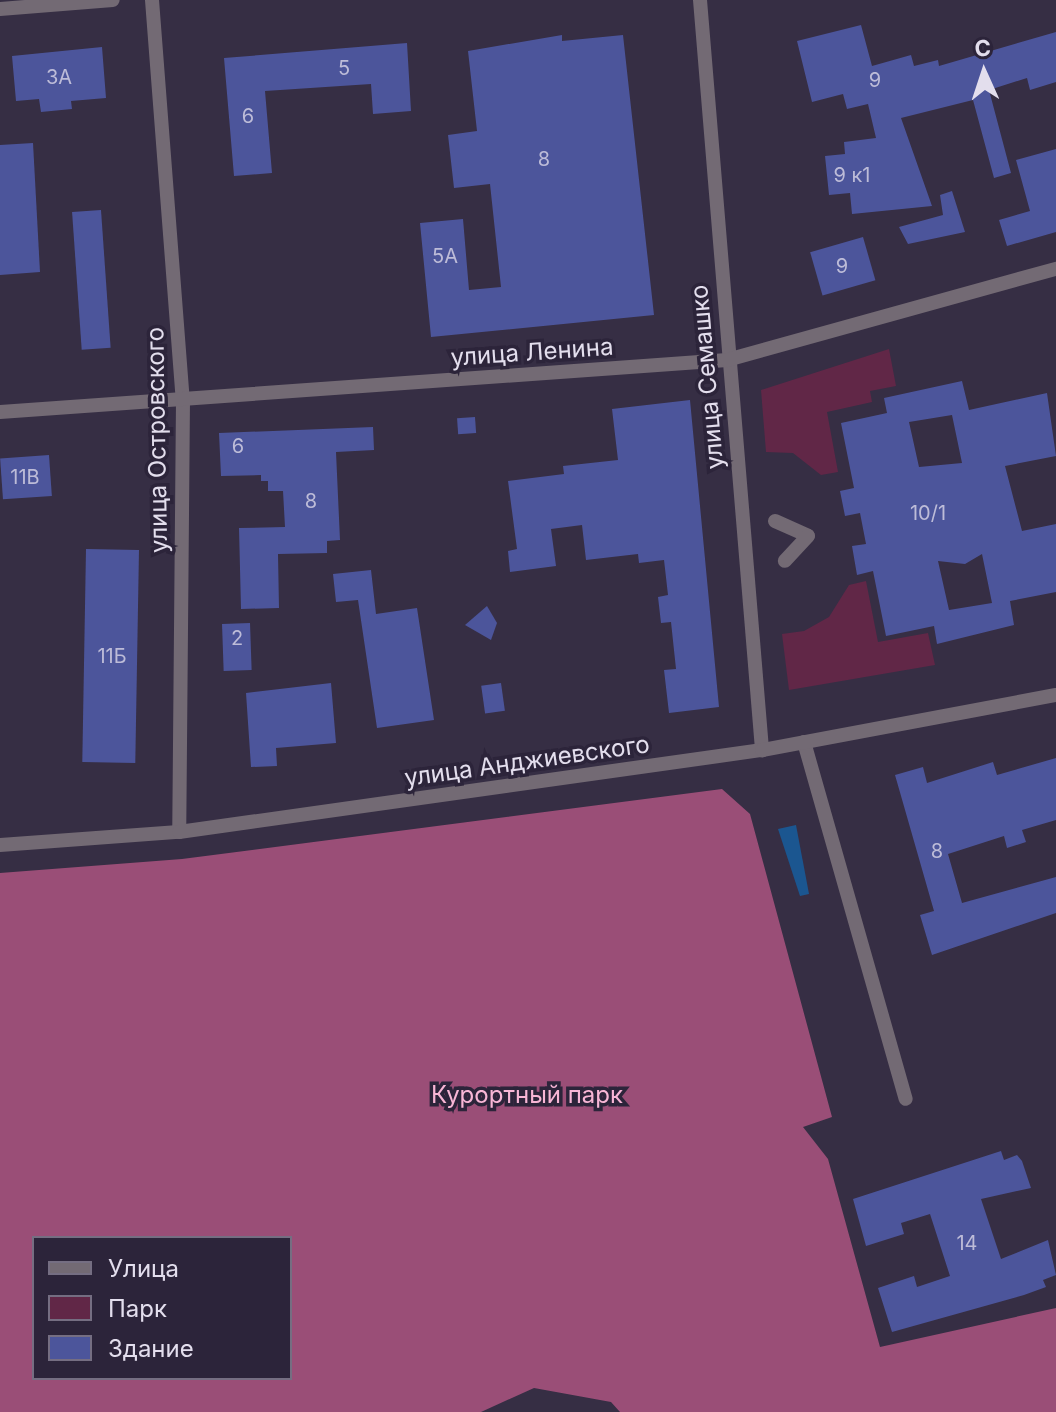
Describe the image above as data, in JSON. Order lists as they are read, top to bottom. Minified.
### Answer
{"streets":{"street":["улица Ленина","улица Семашко","улица Островского","улица Анджиевского"]},"crossings":[["улица Ленина","улица Семашко"],["улица Ленина","улица Островского"],["улица Семашко","улица Анджиевского"],["улица Островского","улица Анджиевского"]],"parks":["Курортный парк"],"house_numbers":["5","3А","9","6","8","9 к1","5А","9","6","11В","8","10/1","2","11Б","8","14"],"legend":["Улица","Парк","Здание"],"north":"top"}
